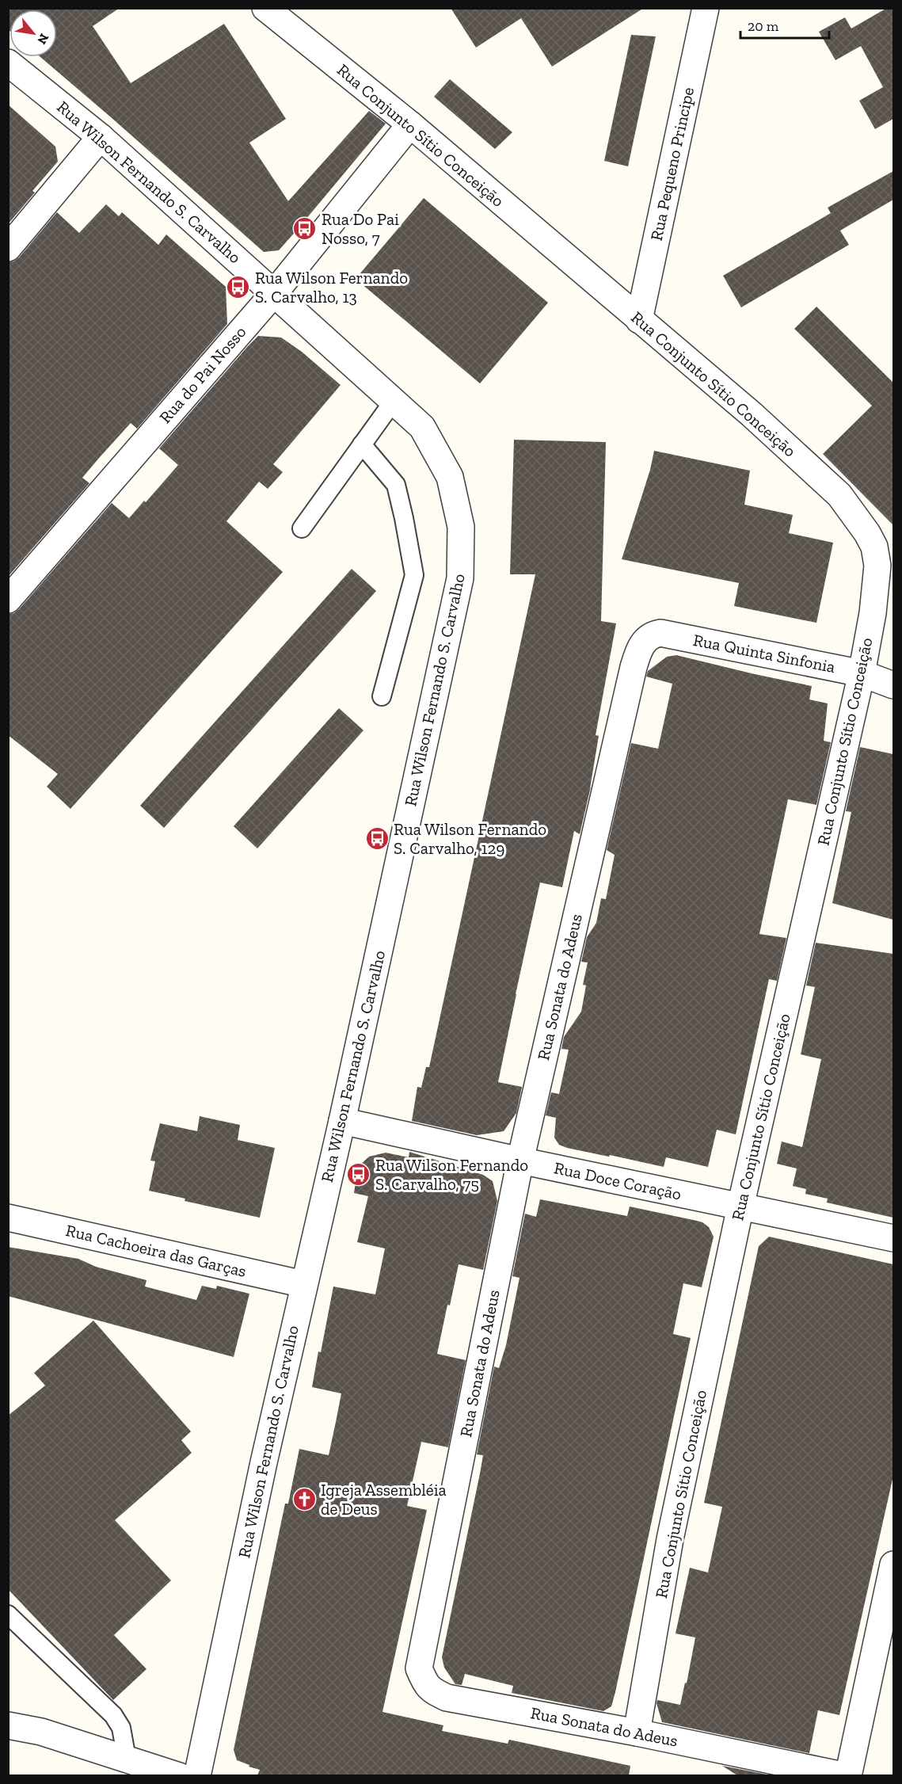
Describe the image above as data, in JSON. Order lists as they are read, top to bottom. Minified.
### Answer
{"streets":{"street":["Rua Conjunto Sítio Conceição","Rua Pequeno Principe","Rua Wilson Fernando S. Carvalho","Rua do Pai Nosso","Rua Quinta Sinfonia","Rua Sonata do Adeus","Rua Doce Coração","Rua Cachoeira das Garças"]},"crossings":[["Rua Conjunto Sítio Conceição","Rua Pequeno Principe"],["Rua Conjunto Sítio Conceição","Rua do Pai Nosso"],["Rua Conjunto Sítio Conceição","Rua Quinta Sinfonia"],["Rua Conjunto Sítio Conceição","Rua Sonata do Adeus"],["Rua Conjunto Sítio Conceição","Rua Doce Coração"],["Rua Wilson Fernando S. Carvalho","Rua do Pai Nosso"],["Rua Wilson Fernando S. Carvalho","Rua Doce Coração"],["Rua Wilson Fernando S. Carvalho","Rua Cachoeira das Garças"],["Rua Quinta Sinfonia","Rua Sonata do Adeus"],["Rua Sonata do Adeus","Rua Doce Coração"]],"places":{"bus stop":["Rua Do Pai Nosso, 7","Rua Wilson Fernando S. Carvalho, 13","Rua Wilson Fernando S. Carvalho, 129","Rua Wilson Fernando S. Carvalho, 75"],"church":["Igreja Assembléia de Deus"]},"scale_bar":"20 m","north":"bottom right"}
